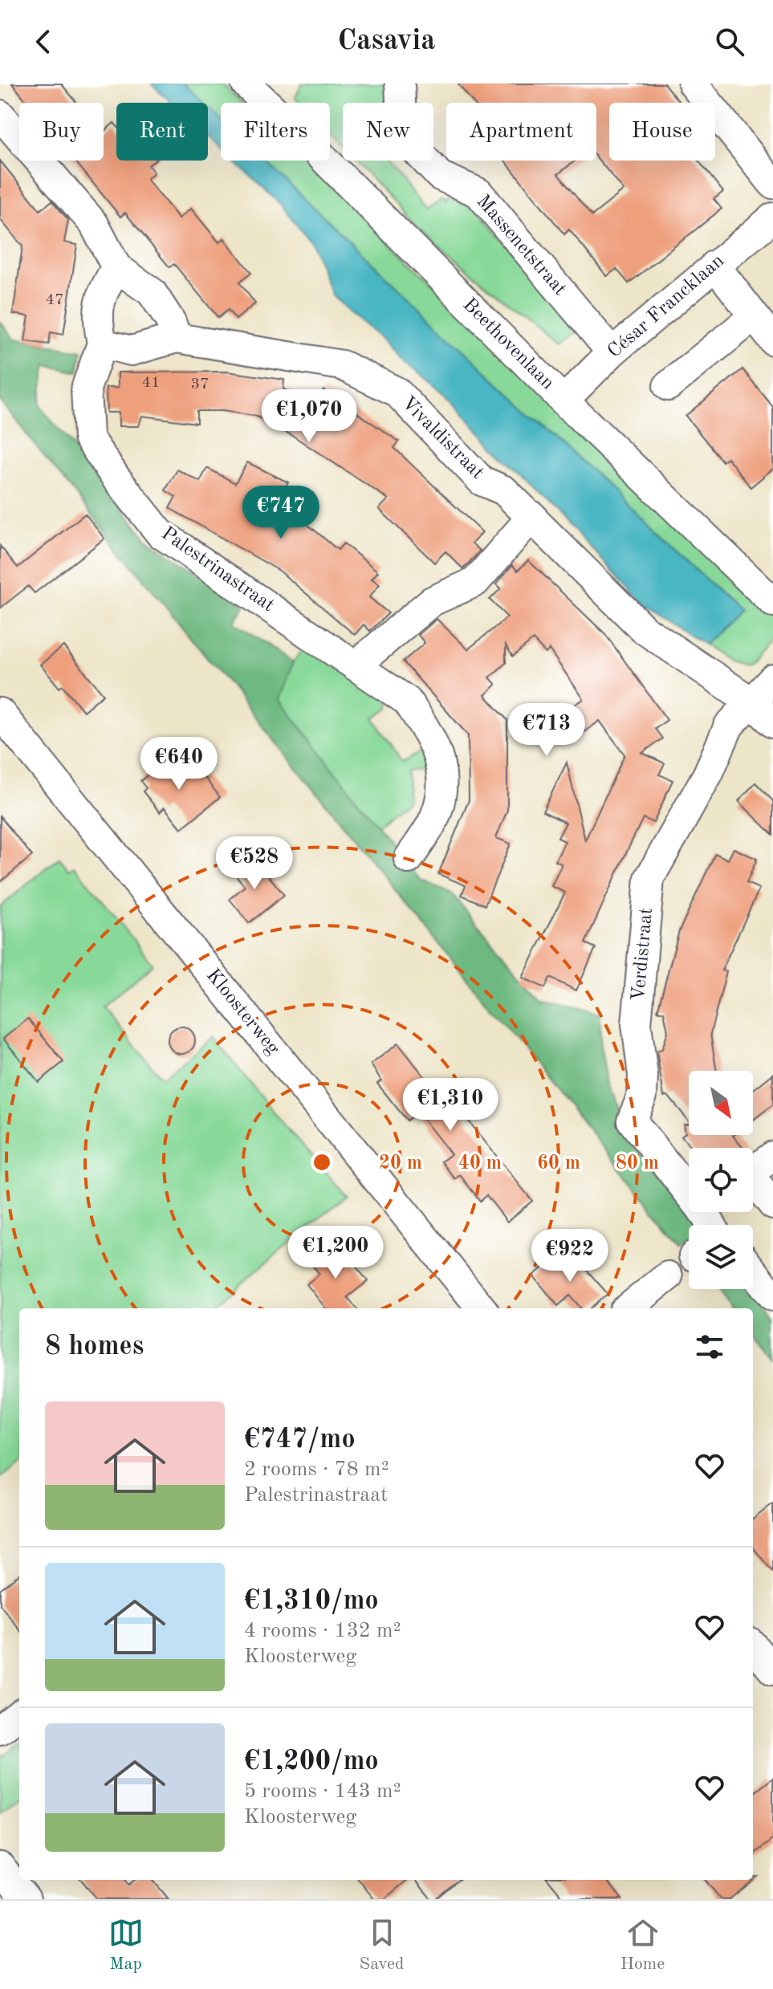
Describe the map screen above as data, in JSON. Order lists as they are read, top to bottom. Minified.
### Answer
{"streets":{"street":["Massenetstraat","César Francklaan","Beethovenlaan","Vivaldistraat","Palestrinastraat","Verdistraat","Kloosterweg"]},"crossings":[["Massenetstraat","César Francklaan"],["César Francklaan","Beethovenlaan"],["Vivaldistraat","Palestrinastraat"],["Vivaldistraat","Verdistraat"]],"house_numbers":["47","41","37"],"north":"bottom right","page":{"header":"Casavia","chip":["Buy","Rent","Filters","New","Apartment","House"],"price":["€1,070","€747","€713","€640","€528","€1,310","€1,200","€922"],"heading":"8 homes","list":[{"name":"€747/mo","note":"2 rooms · 78 m² · Palestrinastraat"},{"name":"€1,310/mo","note":"4 rooms · 132 m² · Kloosterweg"},{"name":"€1,200/mo","note":"5 rooms · 143 m² · Kloosterweg"}],"tabs":["Map","Saved","Home"]},"rings":["20 m","40 m","60 m","80 m"]}
